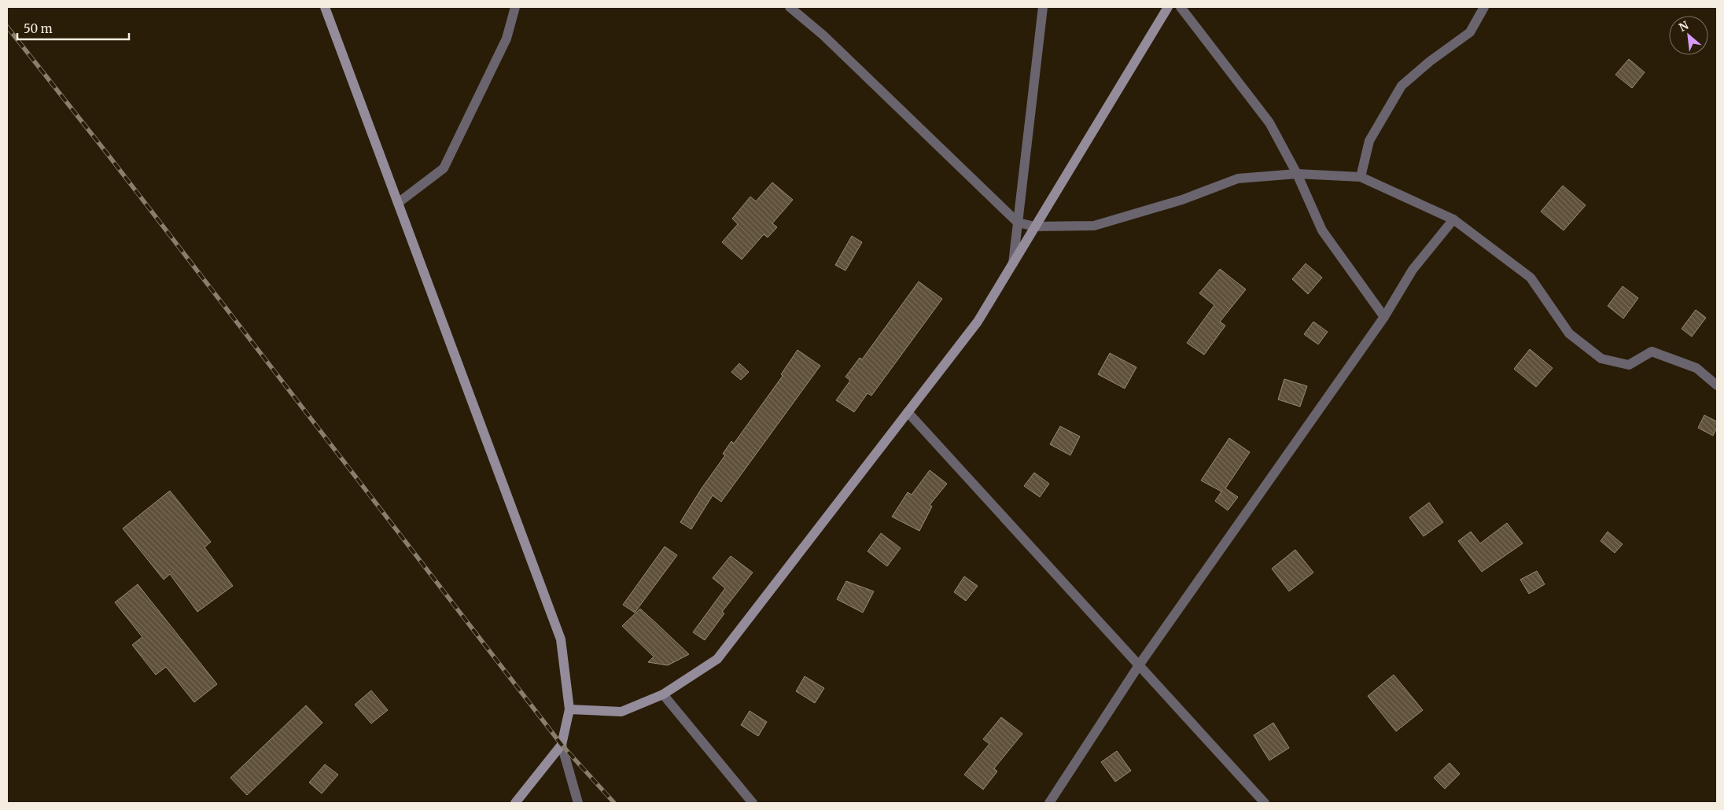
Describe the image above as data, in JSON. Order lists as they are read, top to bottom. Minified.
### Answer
{"scale_bar":"50 m","north":"top left"}
